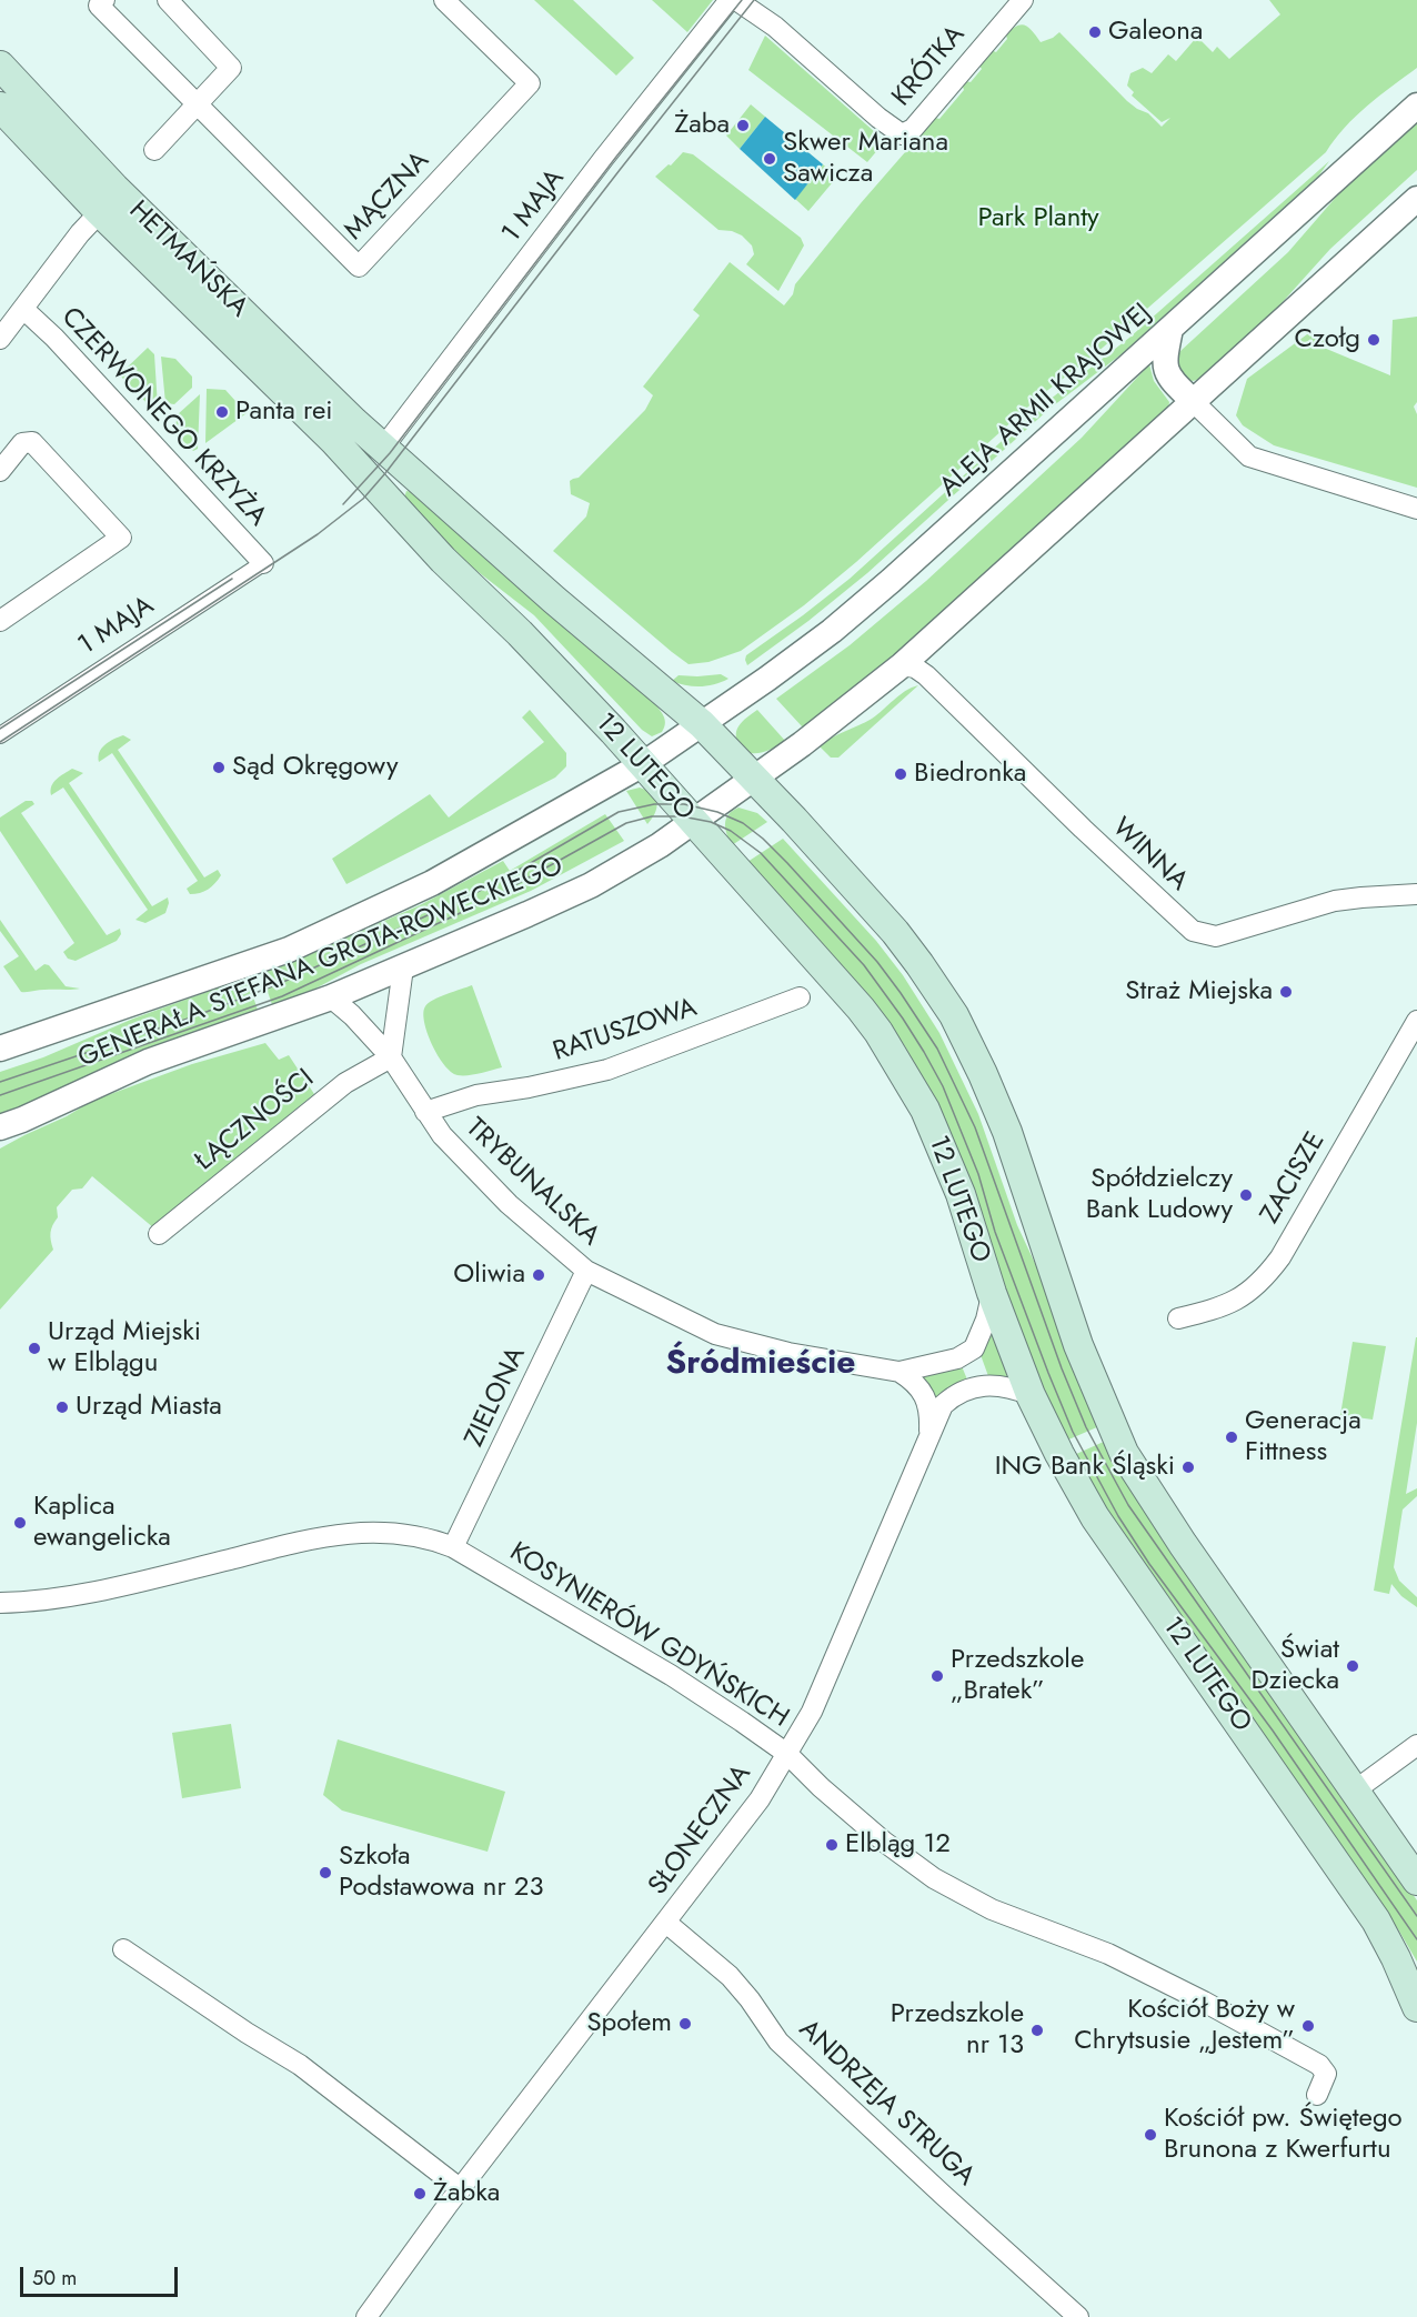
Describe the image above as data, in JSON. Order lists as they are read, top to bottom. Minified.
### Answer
{"streets":{"main road":["HETMAŃSKA","12 LUTEGO"],"street":["KRÓTKA","MĄCZNA","1 MAJA","ALEJA ARMII KRAJOWEJ","CZERWONEGO KRZYŻA","WINNA","GENERAŁA STEFANA GROTA-ROWECKIEGO","RATUSZOWA","ŁĄCZNOŚCI","ZACISZE","TRYBUNALSKA","ZIELONA","KOSYNIERÓW GDYŃSKICH","SŁONECZNA","ANDRZEJA STRUGA"]},"crossings":[["1 MAJA","HETMAŃSKA"],["1 MAJA","CZERWONEGO KRZYŻA"],["1 MAJA","12 LUTEGO"],["HETMAŃSKA","12 LUTEGO"],["ALEJA ARMII KRAJOWEJ","12 LUTEGO"],["ALEJA ARMII KRAJOWEJ","GENERAŁA STEFANA GROTA-ROWECKIEGO"],["12 LUTEGO","GENERAŁA STEFANA GROTA-ROWECKIEGO"],["12 LUTEGO","SŁONECZNA"],["GENERAŁA STEFANA GROTA-ROWECKIEGO","TRYBUNALSKA"],["RATUSZOWA","TRYBUNALSKA"],["ŁĄCZNOŚCI","TRYBUNALSKA"],["TRYBUNALSKA","ZIELONA"],["ZIELONA","KOSYNIERÓW GDYŃSKICH"],["KOSYNIERÓW GDYŃSKICH","SŁONECZNA"],["SŁONECZNA","ANDRZEJA STRUGA"]],"districts":["Śródmieście"],"parks":["Park Planty"],"places":["Galeona","Żaba","Skwer Mariana Sawicza","Czołg","Panta rei","Sąd Okręgowy","Biedronka","Straż Miejska","Spółdzielczy Bank Ludowy","Oliwia","Urząd Miejski w Elblągu","Urząd Miasta","Generacja Fittness","ING Bank Śląski","Kaplica ewangelicka","Świat Dziecka","Przedszkole „Bratek”","Elbląg 12","Szkoła Podstawowa nr 23","Społem","Kościół Boży w Chrytsusie „Jestem”","Przedszkole nr 13","Kościół pw. Świętego Brunona z Kwerfurtu","Żabka"],"scale_bar":"50 m"}
